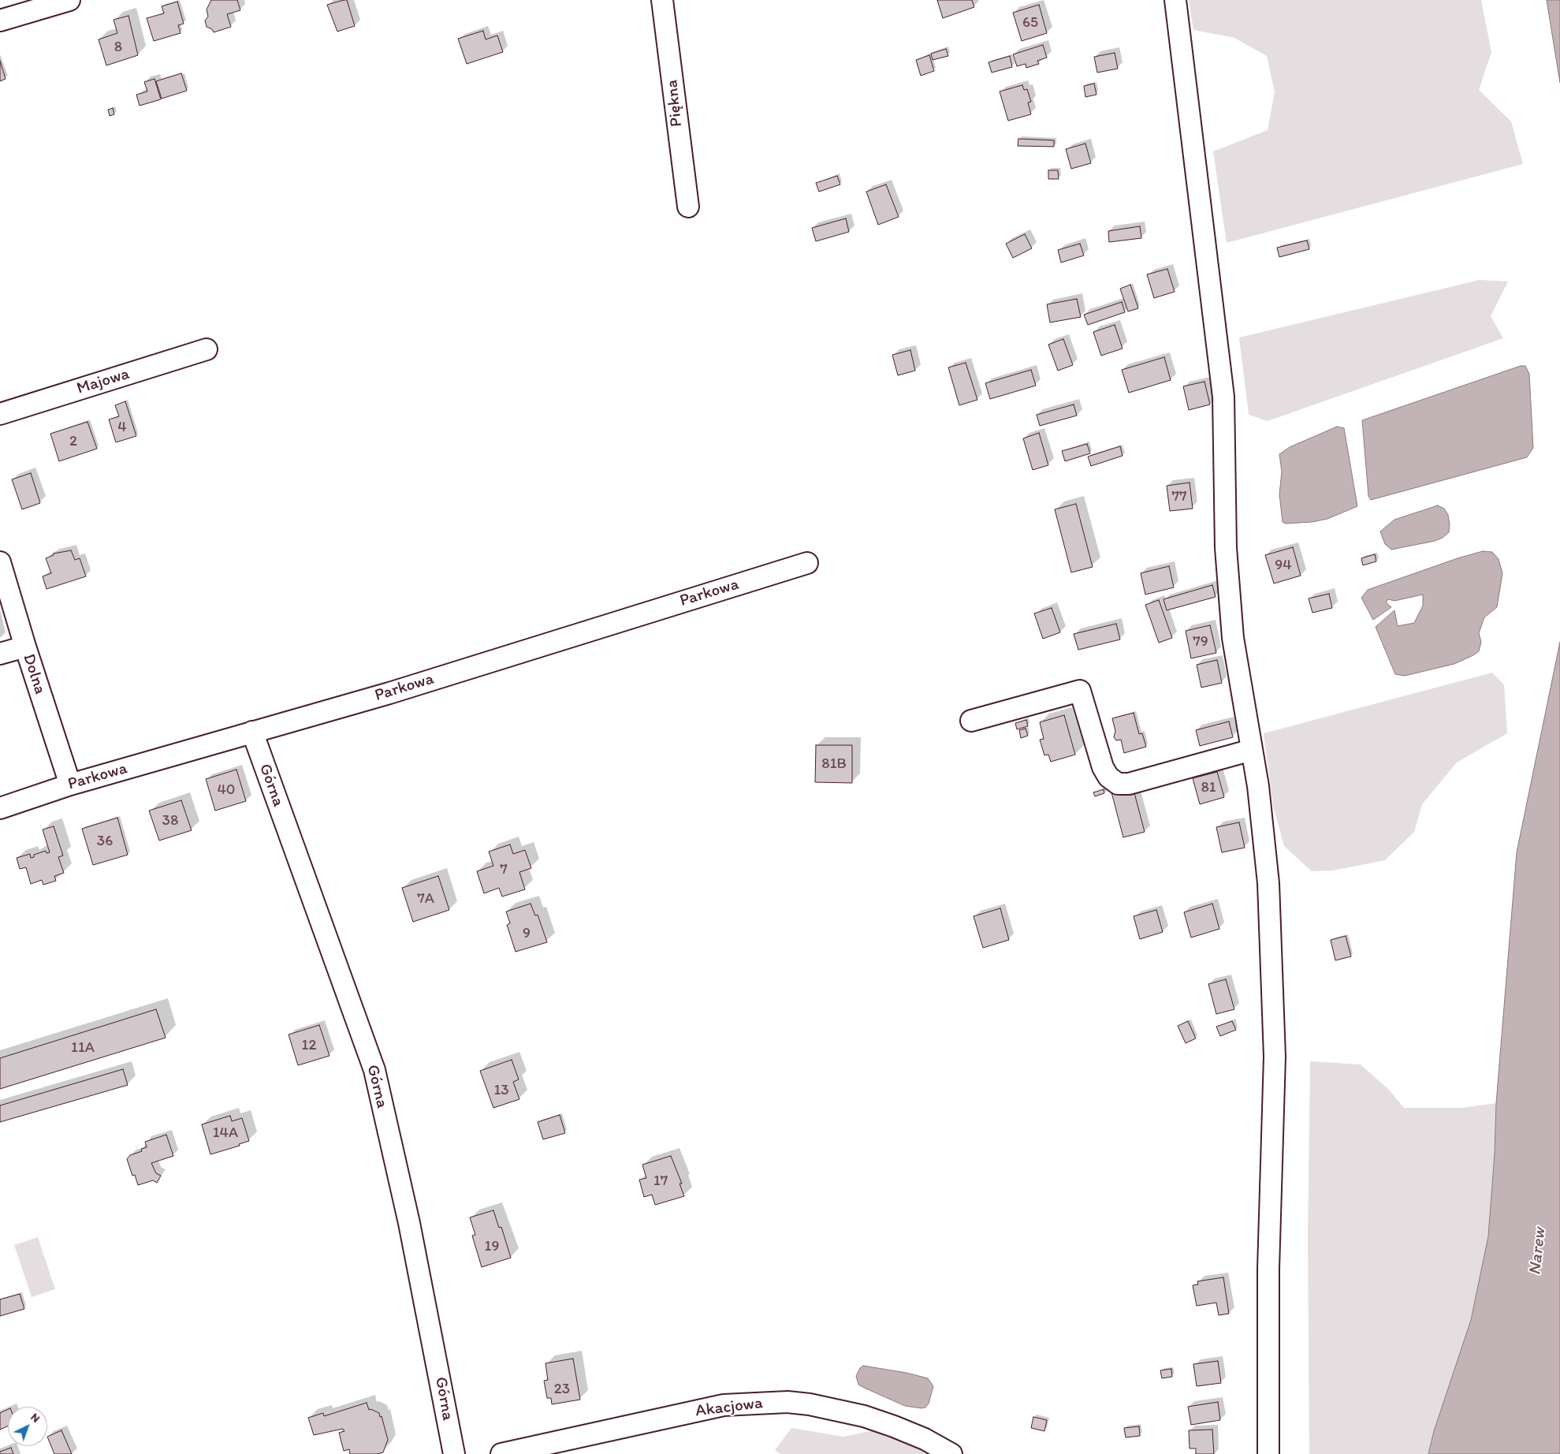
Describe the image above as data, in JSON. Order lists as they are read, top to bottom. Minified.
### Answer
{"streets":{"street":["Piękna","Majowa","Parkowa","Dolna","Górna","Akacjowa"]},"crossings":[["Parkowa","Dolna"],["Parkowa","Górna"]],"water":["Narew"],"house_numbers":["65","8","4","2","77","94","79","81B","81","40","38","36","7","7A","9","12","11A","13","14A","17","19","23"],"north":"top right"}
